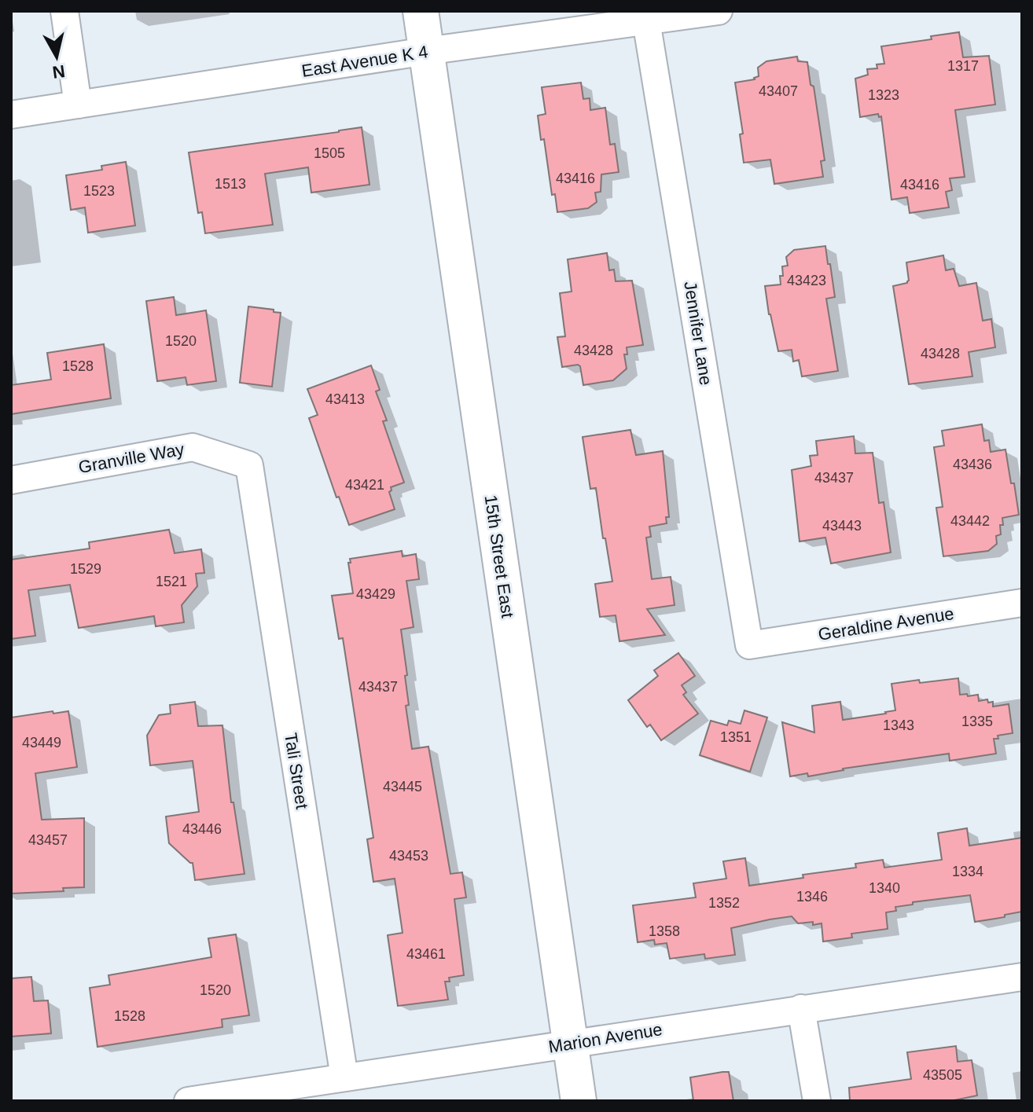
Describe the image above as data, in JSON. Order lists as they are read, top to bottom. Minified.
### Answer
{"streets":{"street":["East Avenue K 4","Jennifer Lane","Granville Way","15th Street East","Geraldine Avenue","Tali Street","Marion Avenue"]},"crossings":[["East Avenue K 4","Jennifer Lane"],["East Avenue K 4","15th Street East"],["Jennifer Lane","Geraldine Avenue"],["Granville Way","Tali Street"],["15th Street East","Marion Avenue"],["Tali Street","Marion Avenue"]],"house_numbers":["1317","43407","1323","1505","43416","1513","43416","1523","43423","1520","43428","43428","1528","43413","43436","43437","43421","43442","43443","1529","1521","43429","43437","1335","1343","1351","43449","43445","43446","43457","43453","1334","1340","1346","1352","1358","43461","1520","1528","43505"],"north":"bottom"}
